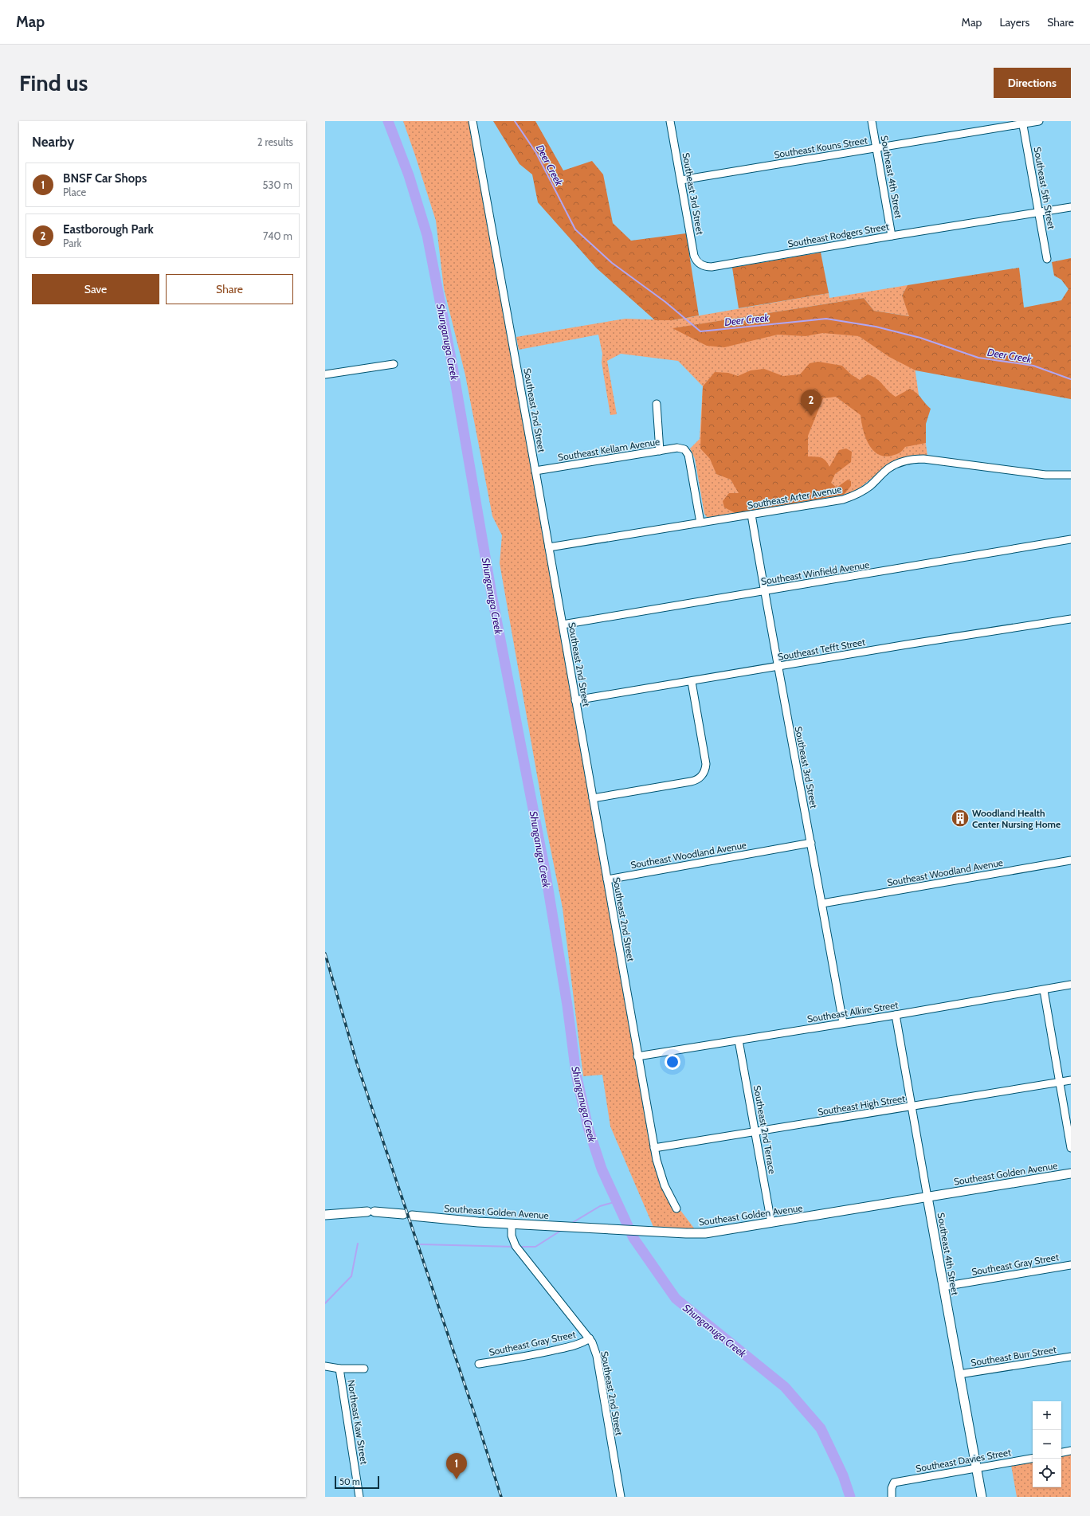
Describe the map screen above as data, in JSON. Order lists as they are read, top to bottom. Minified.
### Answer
{"streets":{"street":["Southeast Kouns Street","Southeast 4th Street","Southeast 5th Street","Southeast 3rd Street","Southeast Rodgers Street","Southeast 2nd Street","Southeast Kellam Avenue","Southeast Arter Avenue","Southeast Winfield Avenue","Southeast Tefft Street","Southeast Woodland Avenue","Southeast Alkire Street","Southeast High Street","Southeast 2nd Terrace","Southeast Golden Avenue","Southeast Gray Street","Southeast Burr Street","Northeast Kaw Street","Southeast Davies Street"]},"crossings":[["Southeast Kouns Street","Southeast 4th Street"],["Southeast Kouns Street","Southeast 5th Street"],["Southeast Kouns Street","Southeast 3rd Street"],["Southeast 4th Street","Southeast Rodgers Street"],["Southeast 4th Street","Southeast Alkire Street"],["Southeast 4th Street","Southeast High Street"],["Southeast 4th Street","Southeast Golden Avenue"],["Southeast 4th Street","Southeast Gray Street"],["Southeast 4th Street","Southeast Burr Street"],["Southeast 4th Street","Southeast Davies Street"],["Southeast 5th Street","Southeast Rodgers Street"],["Southeast 3rd Street","Southeast Rodgers Street"],["Southeast 3rd Street","Southeast Arter Avenue"],["Southeast 3rd Street","Southeast Winfield Avenue"],["Southeast 3rd Street","Southeast Tefft Street"],["Southeast 3rd Street","Southeast Woodland Avenue"],["Southeast 3rd Street","Southeast Alkire Street"],["Southeast 2nd Street","Southeast Kellam Avenue"],["Southeast 2nd Street","Southeast Arter Avenue"],["Southeast 2nd Street","Southeast Winfield Avenue"],["Southeast 2nd Street","Southeast Tefft Street"],["Southeast 2nd Street","Southeast Woodland Avenue"],["Southeast 2nd Street","Southeast Alkire Street"],["Southeast 2nd Street","Southeast High Street"],["Southeast 2nd Street","Southeast Golden Avenue"],["Southeast 2nd Street","Southeast Gray Street"],["Southeast Kellam Avenue","Southeast Arter Avenue"],["Southeast Alkire Street","Southeast 2nd Terrace"],["Southeast High Street","Southeast 2nd Terrace"],["Southeast 2nd Terrace","Southeast Golden Avenue"]],"water":["Deer Creek","Shunganuga Creek"],"places":{"building":["Woodland Health Center Nursing Home"]},"scale_bar":"50 m","page":{"header":"Map","nav":["Map","Layers","Share"],"buttons":["Directions",["Save","Share"]],"title":"Find us","heading":["Nearby","2 results"],"list":[{"mark":"1","name":"BNSF Car Shops","note":"Place","value":"530 m"},{"mark":"2","name":"Eastborough Park","note":"Park","value":"740 m"}],"pins":["2","1"],"map_buttons":["+","−"],"scale":"50 m"}}
